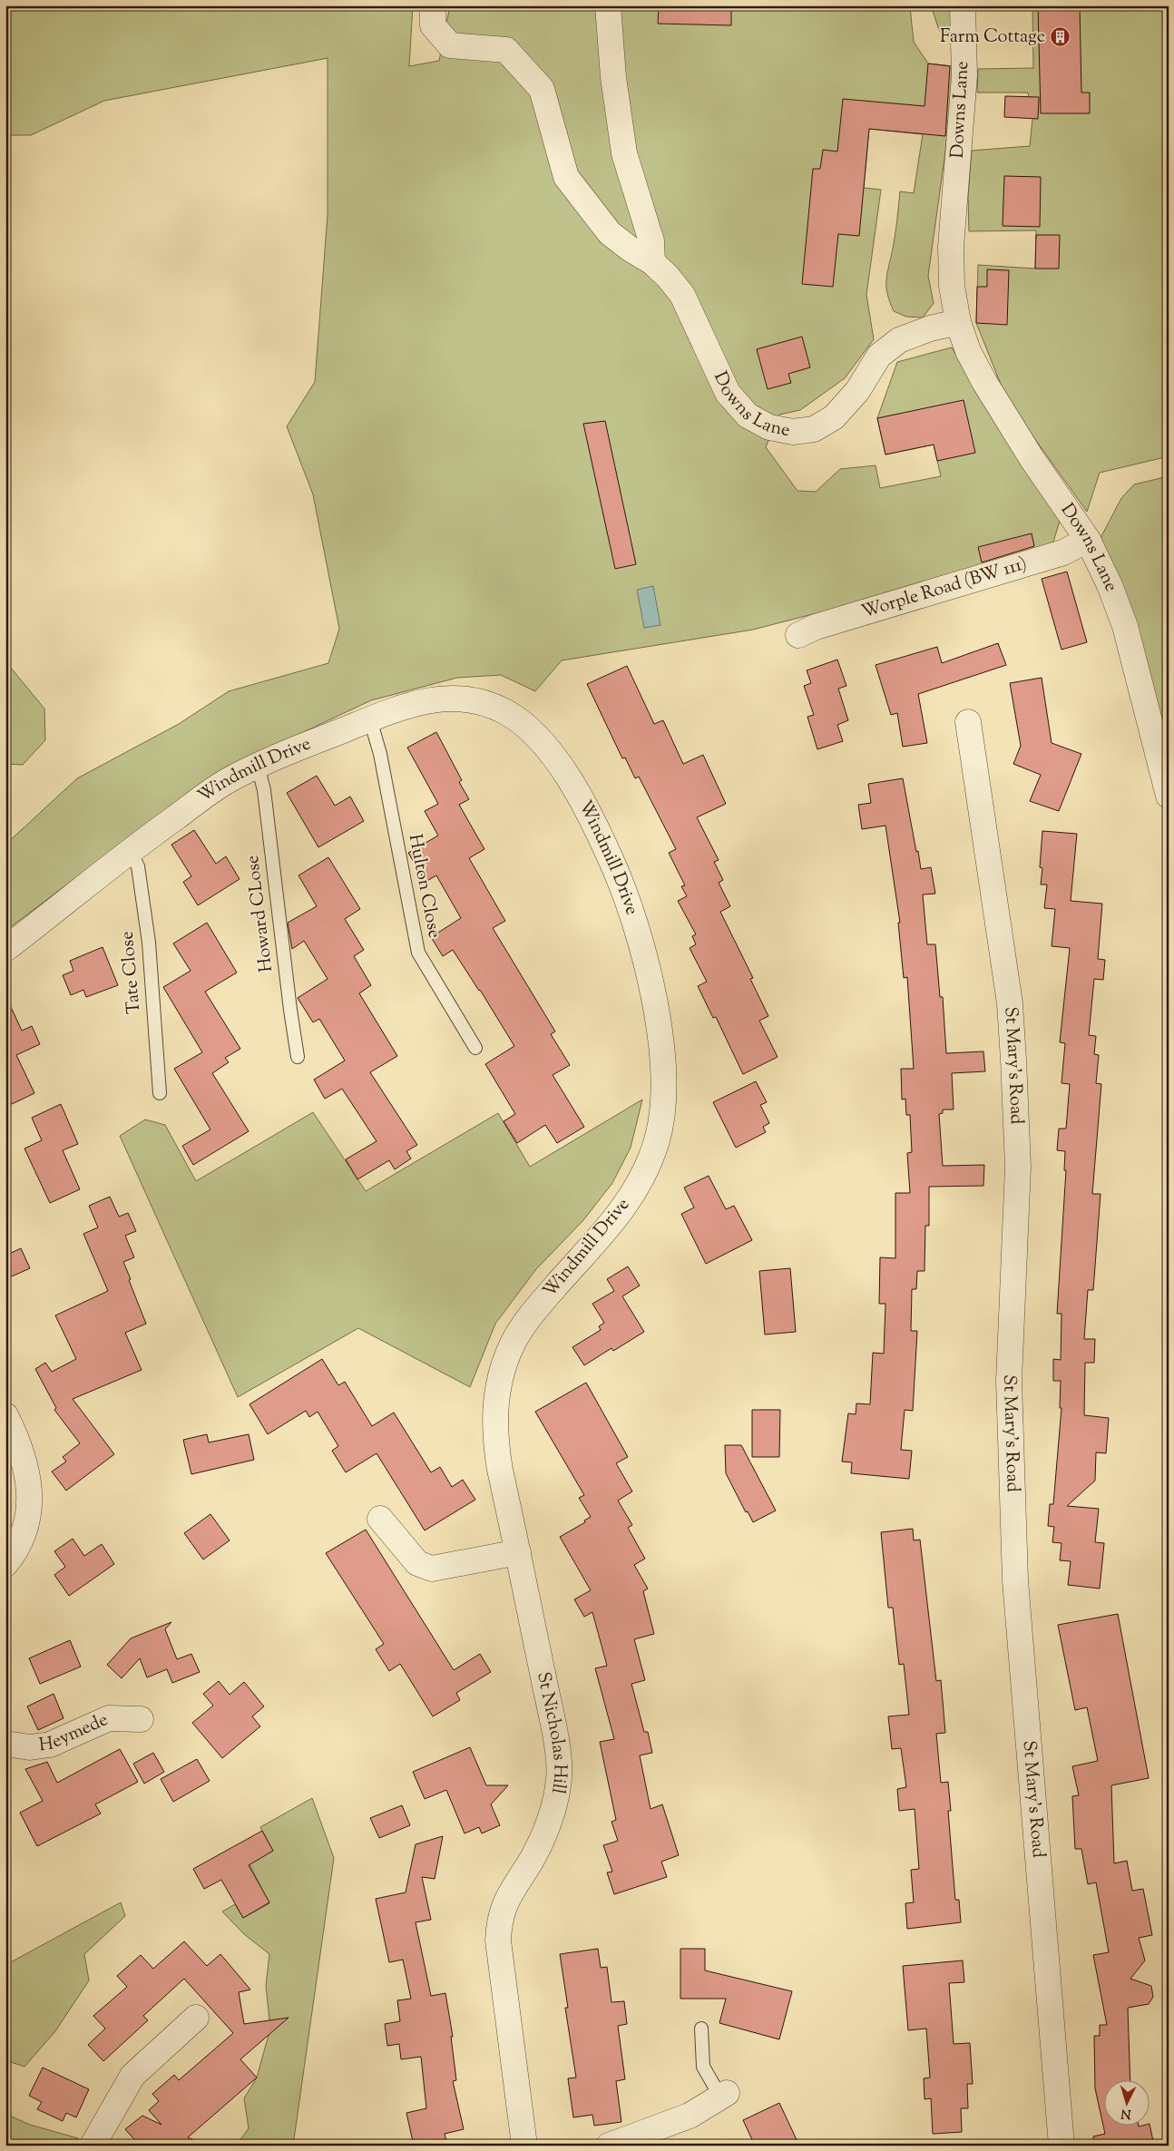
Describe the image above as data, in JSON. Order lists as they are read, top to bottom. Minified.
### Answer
{"streets":{"street":["Downs Lane","Worple Road (BW 111)","Windmill Drive","St Mary's Road","Heymede","St Nicholas Hill"],"lane":["Hulton Close","Howard CLose","Tate Close"]},"crossings":[["Downs Lane","Worple Road (BW 111)"],["Windmill Drive","Hulton Close"],["Windmill Drive","Howard CLose"],["Windmill Drive","Tate Close"],["Windmill Drive","St Nicholas Hill"]],"places":{"building":["Farm Cottage"]},"north":"bottom"}
